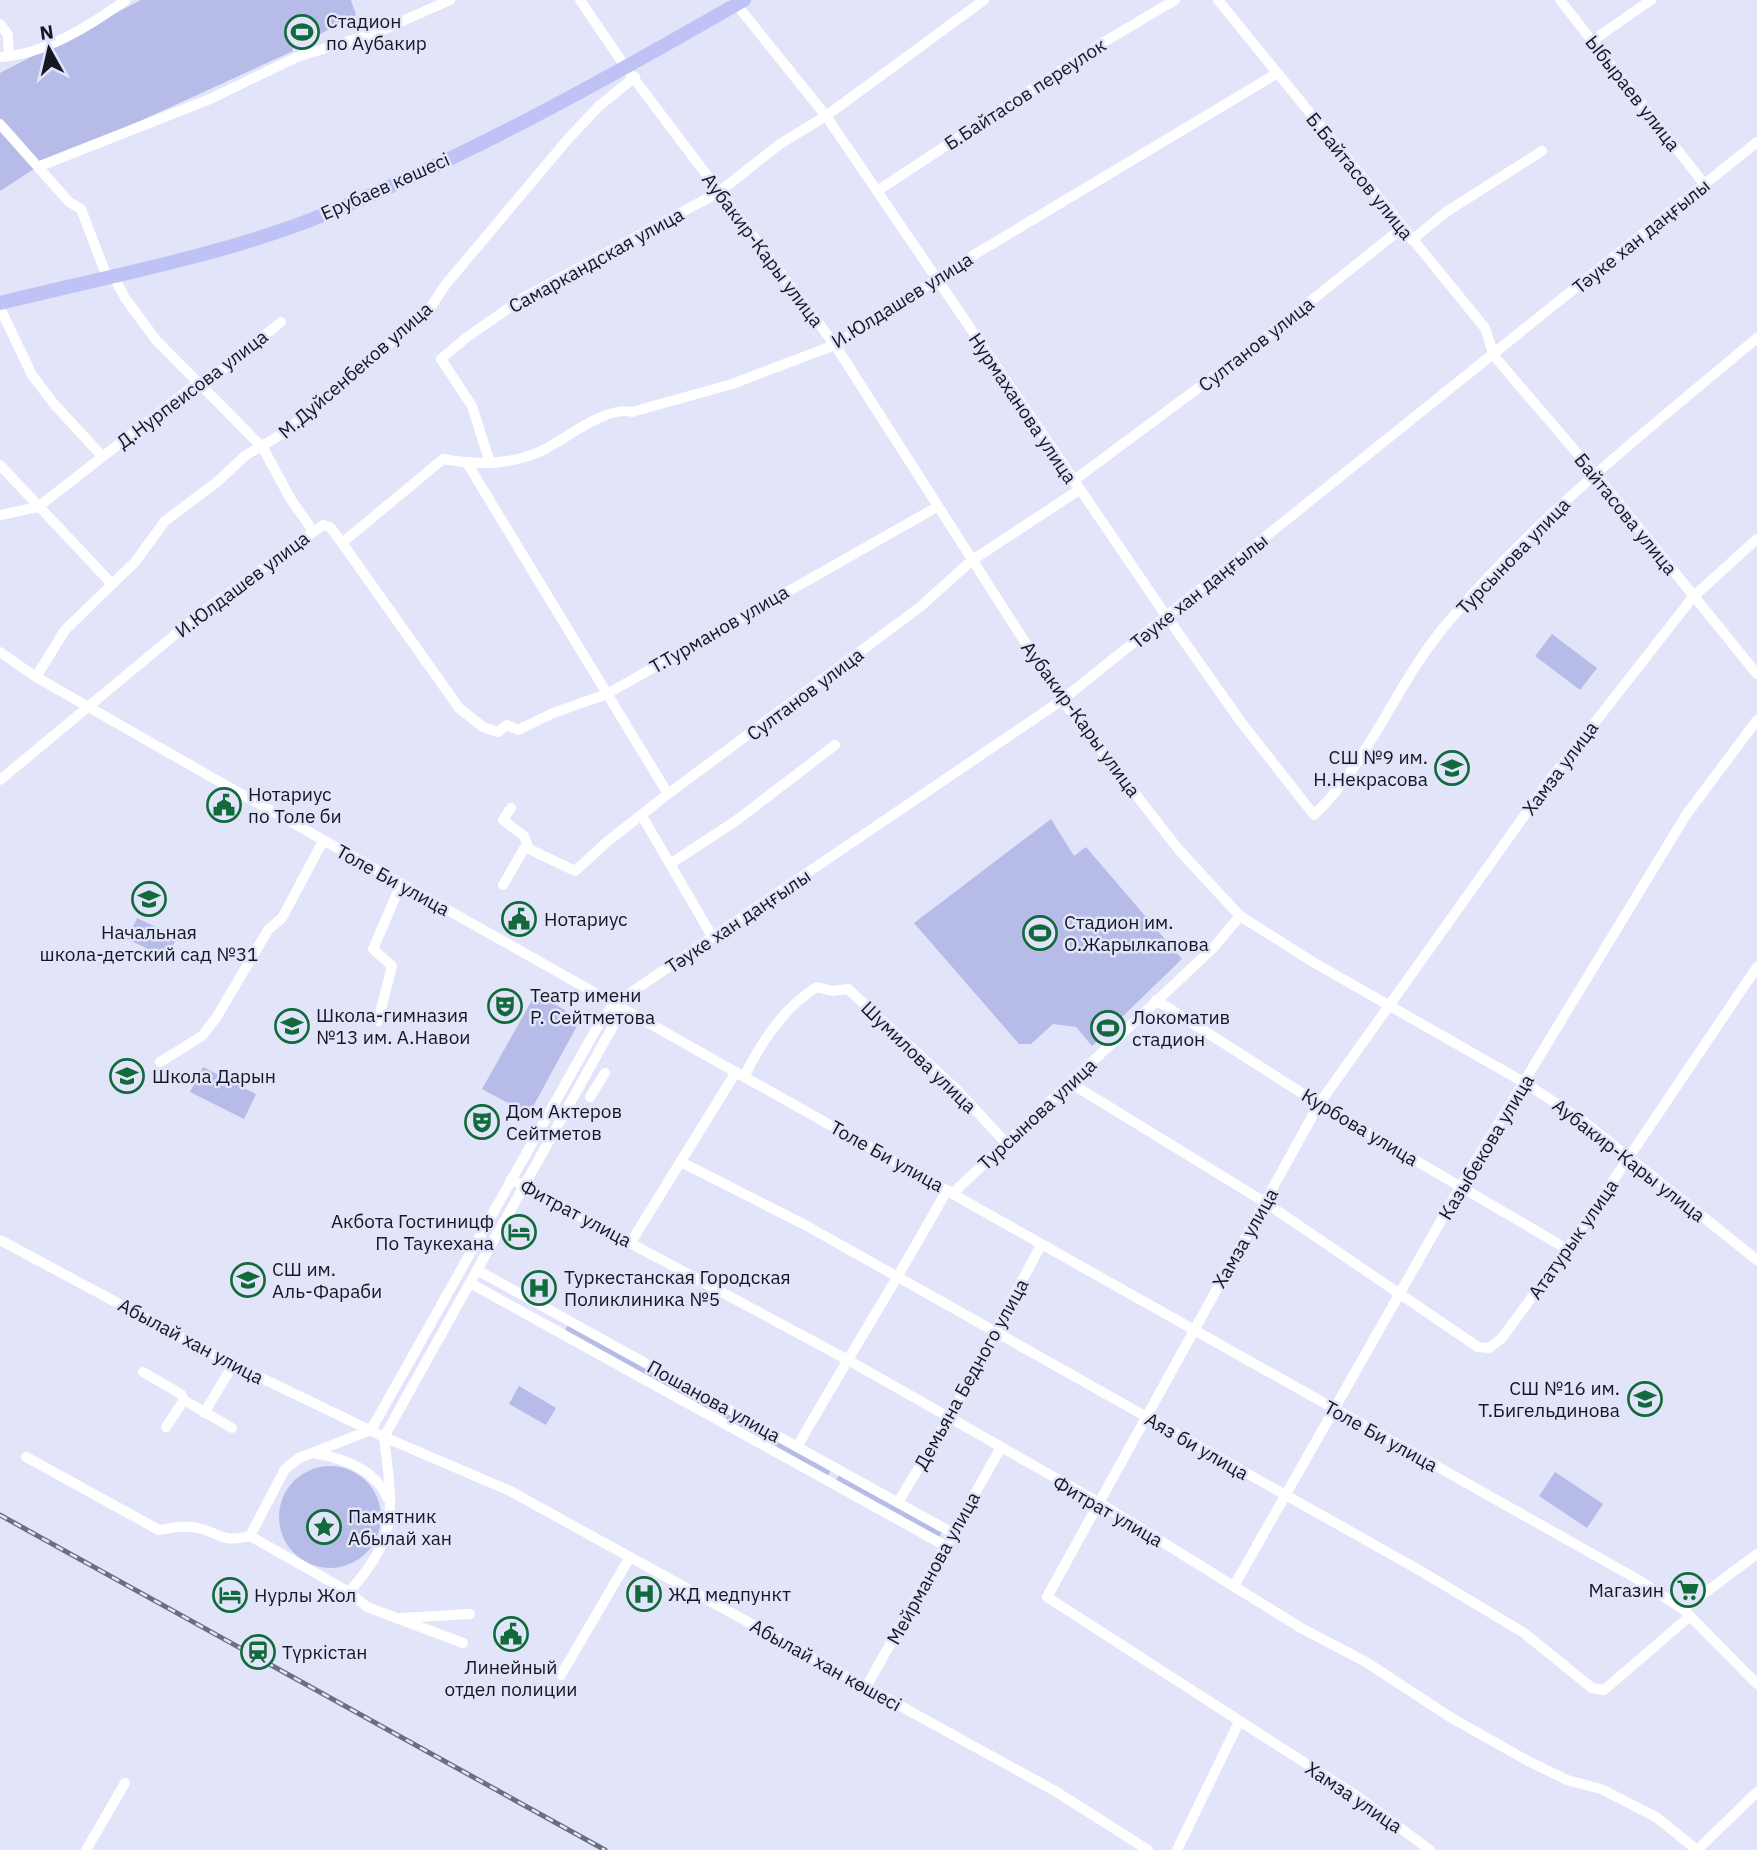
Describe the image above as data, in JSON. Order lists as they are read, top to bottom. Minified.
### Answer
{"streets":{"main road":["Ерубаев көшесі"],"street":["Ыбыраев улица","Б.Байтасов переулок","Б.Байтасов улица","Тәуке хан даңғылы","Аубакир-Кары улица","Самаркандская улица","И.Юлдашев улица","Султанов улица","М.Дуйсенбеков улица","Д.Нурпеисова улица","Нурмаханова улица","Байтасова улица","Турсынова улица","Т.Турманов улица","Хамза улица","Толе Би улица","Шумилова улица","Курбова улица","Казыбекова улица","Фитрат улица","Ататурык улица","Абылай хан улица","Демьяна Бедного улица","Пошанова улица","Аяз би улица","Мейрманова улица","Абылай хан көшесі"]},"crossings":[["Ыбыраев улица","Тәуке хан даңғылы"],["Б.Байтасов переулок","Нурмаханова улица"],["Б.Байтасов улица","Тәуке хан даңғылы"],["Б.Байтасов улица","И.Юлдашев улица"],["Б.Байтасов улица","Султанов улица"],["Б.Байтасов улица","Байтасова улица"],["Ерубаев көшесі","Аубакир-Кары улица"],["Ерубаев көшесі","М.Дуйсенбеков улица"],["Ерубаев көшесі","Д.Нурпеисова улица"],["Ерубаев көшесі","Нурмаханова улица"],["Тәуке хан даңғылы","Аубакир-Кары улица"],["Тәуке хан даңғылы","Нурмаханова улица"],["Тәуке хан даңғылы","Байтасова улица"],["Тәуке хан даңғылы","Толе Би улица"],["Тәуке хан даңғылы","Фитрат улица"],["Тәуке хан даңғылы","Абылай хан улица"],["Аубакир-Кары улица","Самаркандская улица"],["Аубакир-Кары улица","И.Юлдашев улица"],["Аубакир-Кары улица","Султанов улица"],["Аубакир-Кары улица","М.Дуйсенбеков улица"],["Аубакир-Кары улица","Турсынова улица"],["Аубакир-Кары улица","Т.Турманов улица"],["Аубакир-Кары улица","Хамза улица"],["Аубакир-Кары улица","Казыбекова улица"],["Аубакир-Кары улица","Ататурык улица"],["Самаркандская улица","И.Юлдашев улица"],["Самаркандская улица","Нурмаханова улица"],["И.Юлдашев улица","Нурмаханова улица"],["И.Юлдашев улица","Т.Турманов улица"],["И.Юлдашев улица","Толе Би улица"],["Султанов улица","Нурмаханова улица"],["М.Дуйсенбеков улица","Толе Би улица"],["Нурмаханова улица","Турсынова улица"],["Байтасова улица","Турсынова улица"],["Байтасова улица","Хамза улица"],["Турсынова улица","Толе Би улица"],["Турсынова улица","Шумилова улица"],["Турсынова улица","Курбова улица"],["Турсынова улица","Фитрат улица"],["Турсынова улица","Пошанова улица"],["Турсынова улица","Аяз би улица"],["Хамза улица","Толе Би улица"],["Хамза улица","Курбова улица"],["Хамза улица","Фитрат улица"],["Хамза улица","Аяз би улица"],["Толе Би улица","Шумилова улица"],["Толе Би улица","Казыбекова улица"],["Толе Би улица","Демьяна Бедного улица"],["Толе Би улица","Аяз би улица"],["Шумилова улица","Фитрат улица"],["Шумилова улица","Аяз би улица"],["Курбова улица","Казыбекова улица"],["Курбова улица","Ататурык улица"],["Казыбекова улица","Фитрат улица"],["Казыбекова улица","Ататурык улица"],["Казыбекова улица","Аяз би улица"],["Фитрат улица","Демьяна Бедного улица"],["Фитрат улица","Мейрманова улица"],["Абылай хан улица","Абылай хан көшесі"],["Демьяна Бедного улица","Пошанова улица"],["Демьяна Бедного улица","Аяз би улица"],["Пошанова улица","Мейрманова улица"],["Мейрманова улица","Абылай хан көшесі"]],"places":{"sports":["Стадион по Аубакир","Стадион им. О.Жарылкапова","Локоматив стадион"],"school or university":["СШ №9 им. Н.Некрасова","Начальная школа-детский сад №31","Школа-гимназия №13 им. А.Навои","Школа Дарын","СШ им. Аль-Фараби","СШ №16 им. Т.Бигельдинова"],"public building":["Нотариус по Толе би","Нотариус","Линейный отдел полиции"],"theatre":["Театр имени Р. Сейтметова","Дом Актеров Сейтметов"],"hotel":["Акбота Гостиницф По Таукехана","Нурлы Жол"],"hospital":["Туркестанская Городская Поликлиника №5","ЖД медпункт"],"place":["Памятник Абылай хан"],"supermarket":["Магазин"],"station":["Түркістан"]},"north":"top"}
